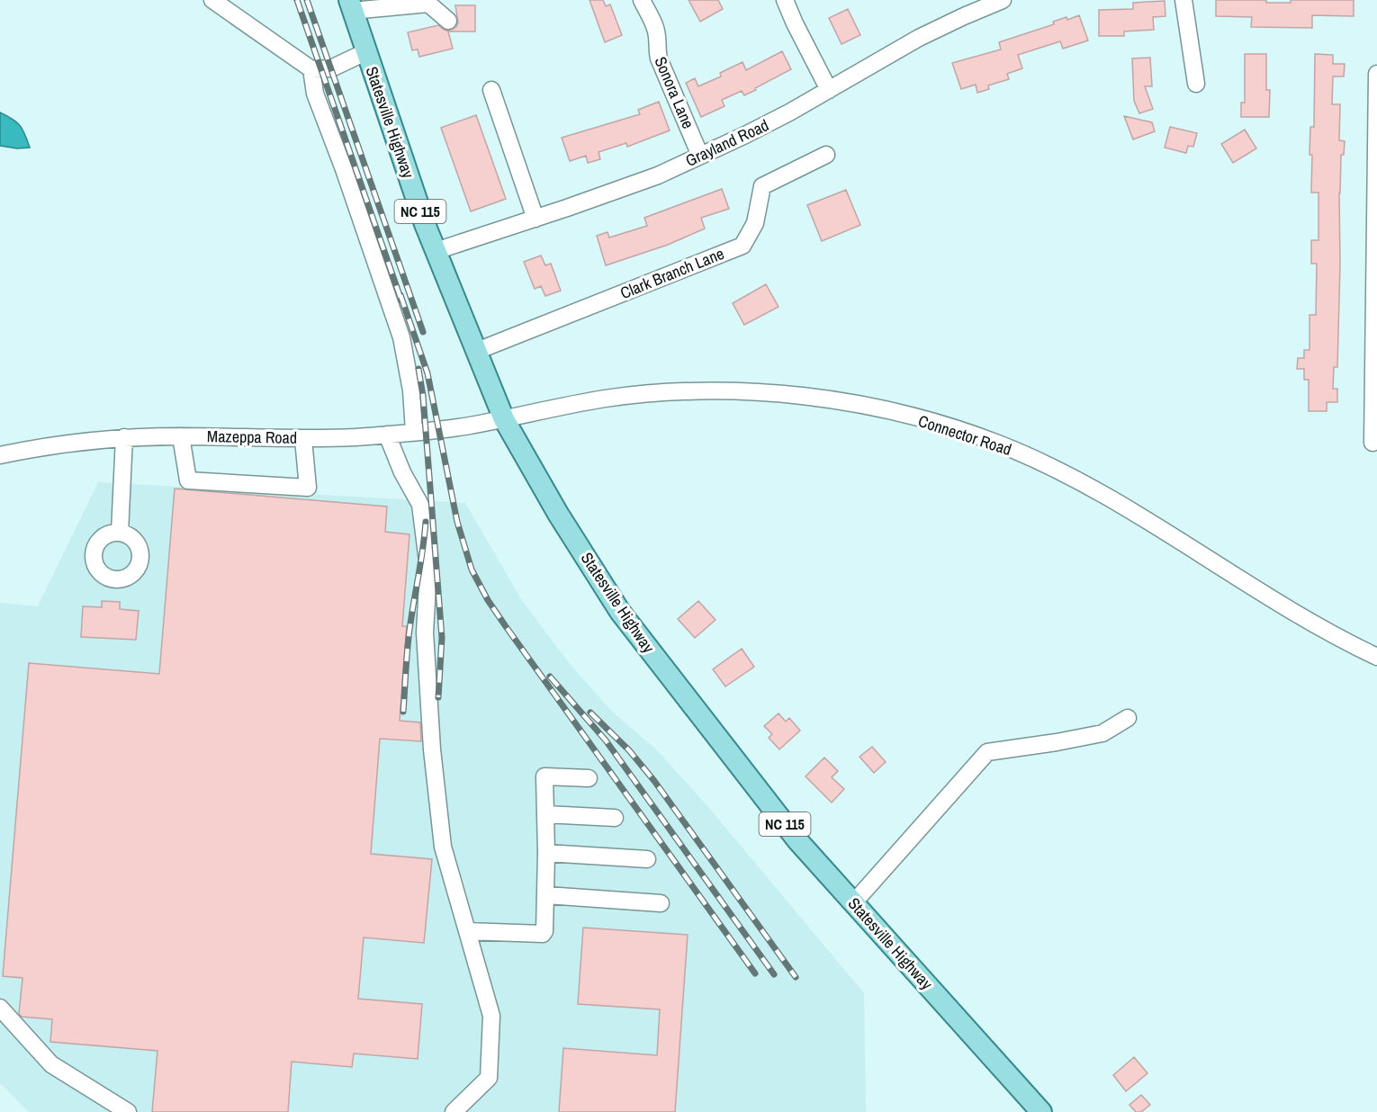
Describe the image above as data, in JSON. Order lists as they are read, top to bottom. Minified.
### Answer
{"streets":{"main road":["Statesville Highway","NC 115"],"street":["Sonora Lane","Grayland Road","Clark Branch Lane","Connector Road","Mazeppa Road"]},"crossings":[["Sonora Lane","Grayland Road"],["Statesville Highway","Grayland Road"],["Statesville Highway","Clark Branch Lane"],["Statesville Highway","Connector Road"],["Statesville Highway","Mazeppa Road"],["Connector Road","Mazeppa Road"]]}
